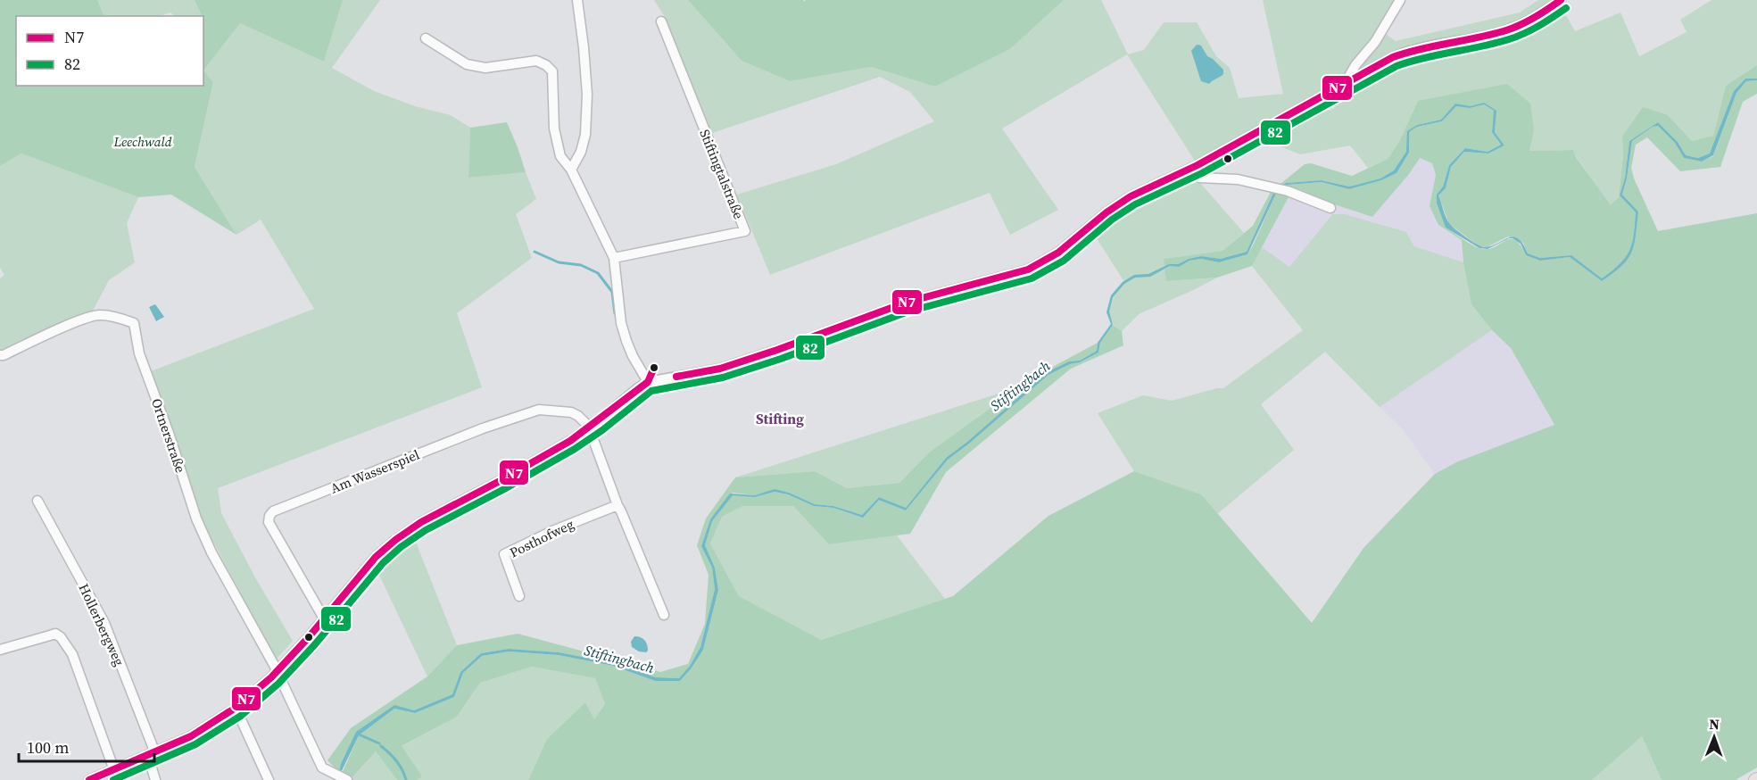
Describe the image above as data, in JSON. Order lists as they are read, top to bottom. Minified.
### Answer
{"streets":{"street":["Stiftingtalstraße","Ortnerstraße","Am Wasserspiel","Posthofweg","Hollerbergweg"]},"districts":["Stifting"],"water":["Stiftingbach"],"parks":["Leechwald"],"lines":["transit line N7","transit line 82"],"legend":["N7","82"],"scale_bar":"100 m","north":"top"}
